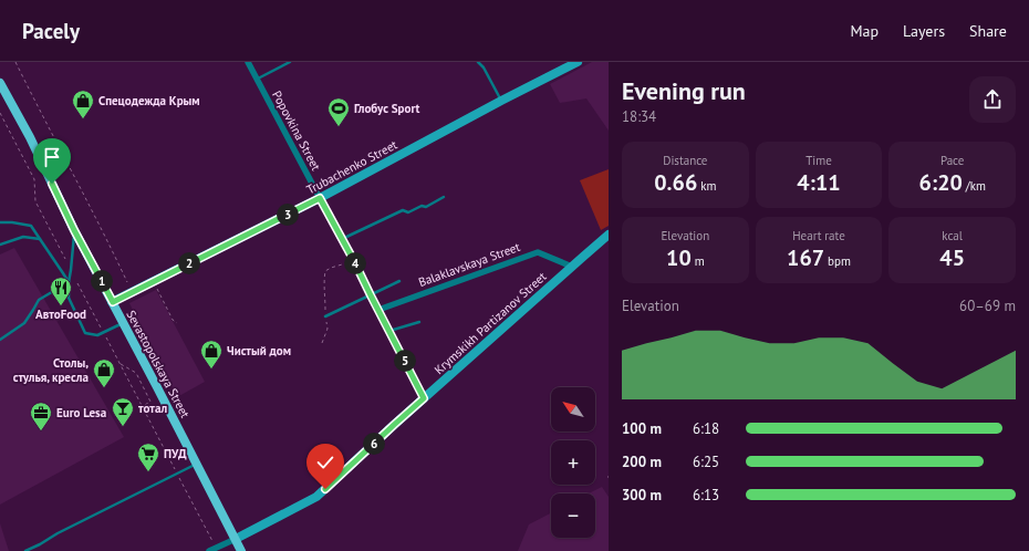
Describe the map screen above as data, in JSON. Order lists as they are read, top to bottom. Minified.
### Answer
{"streets":{"main road":["Sevastopolskaya Street"],"street":["Popovkina Street","Trubachenko Street","Balaklavskaya Street","Krymskikh Partizanov Street"]},"crossings":[["Popovkina Street","Trubachenko Street"],["Popovkina Street","Balaklavskaya Street"],["Popovkina Street","Krymskikh Partizanov Street"],["Trubachenko Street","Sevastopolskaya Street"],["Balaklavskaya Street","Krymskikh Partizanov Street"],["Krymskikh Partizanov Street","Sevastopolskaya Street"]],"places":{"shop":["Спецодежда Крым","Чистый дом","Столы, стулья, кресла"],"sports":["Глобус Sport"],"restaurant":["АвтоFood"],"bar":["тотал"],"office":["Euro Lesa"],"supermarket":["ПУД"]},"north":"top left","page":{"header":"Pacely","nav":["Map","Layers","Share"],"heading":["Evening run","18:34"],"stats":[["Distance","0.66 km"],["Time","4:11"],["Pace","6:20 /km"],["Elevation","10 m"],["Heart rate","167 bpm"],["kcal","45"]],"pins":["3","2","4","1","5","6"],"chart":["Elevation","60–69 m"],"map_buttons":["+","−"],"list":[{"name":"100 m","note":"6:18"},{"name":"200 m","note":"6:25"},{"name":"300 m","note":"6:13"}]}}
